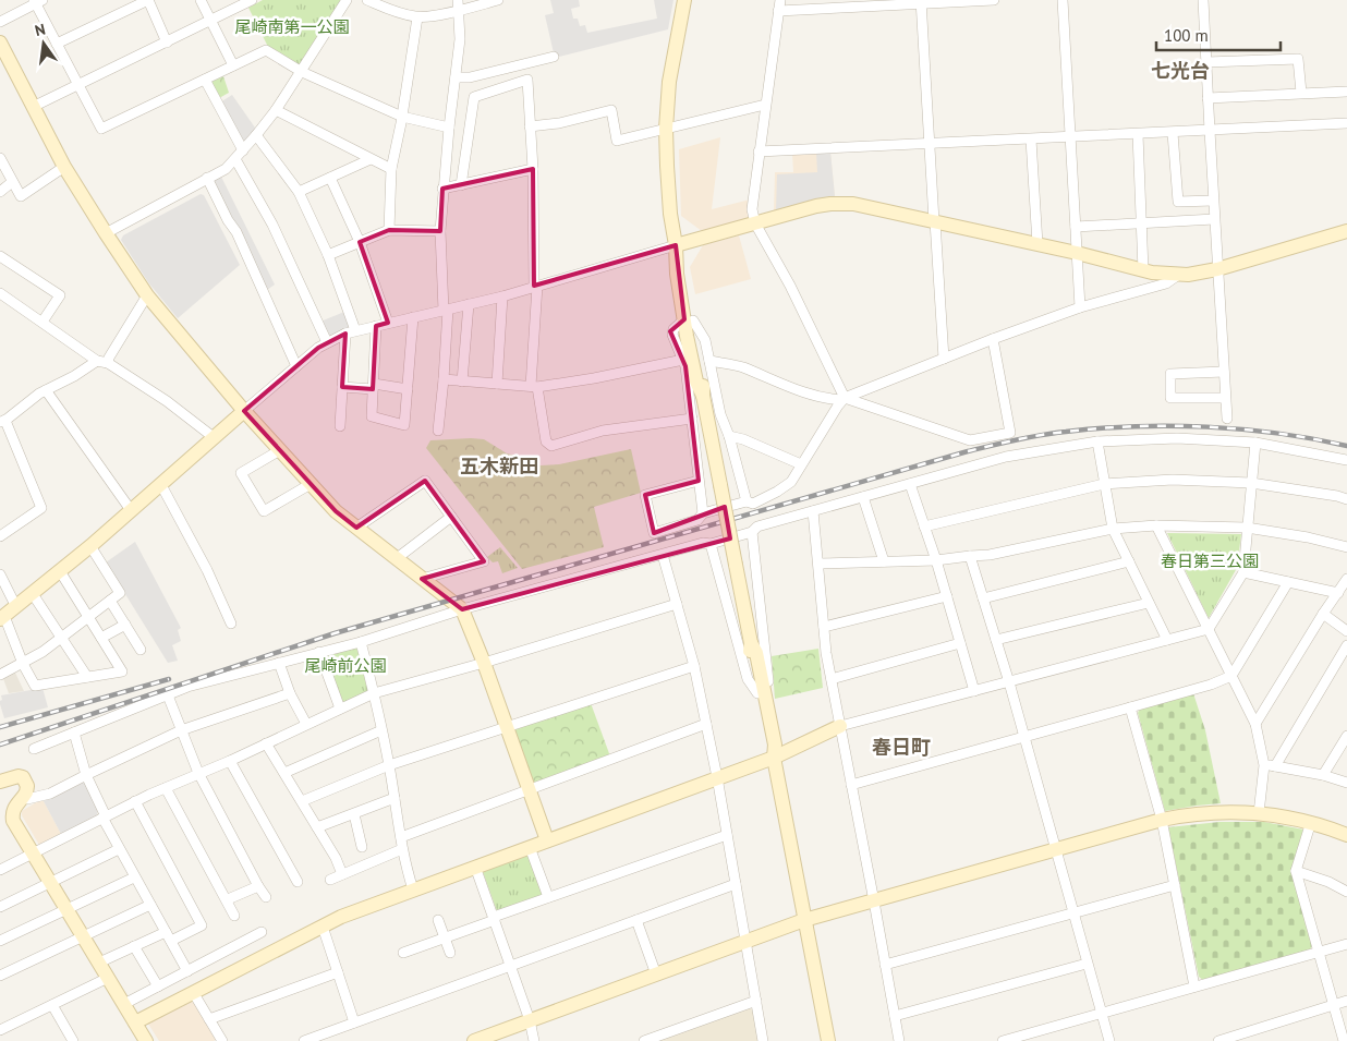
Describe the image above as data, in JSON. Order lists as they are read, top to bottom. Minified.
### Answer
{"districts":["七光台","五木新田","春日町"],"parks":["尾崎南第一公園","春日第三公園","尾崎前公園"],"scale_bar":"100 m","north":"top"}
